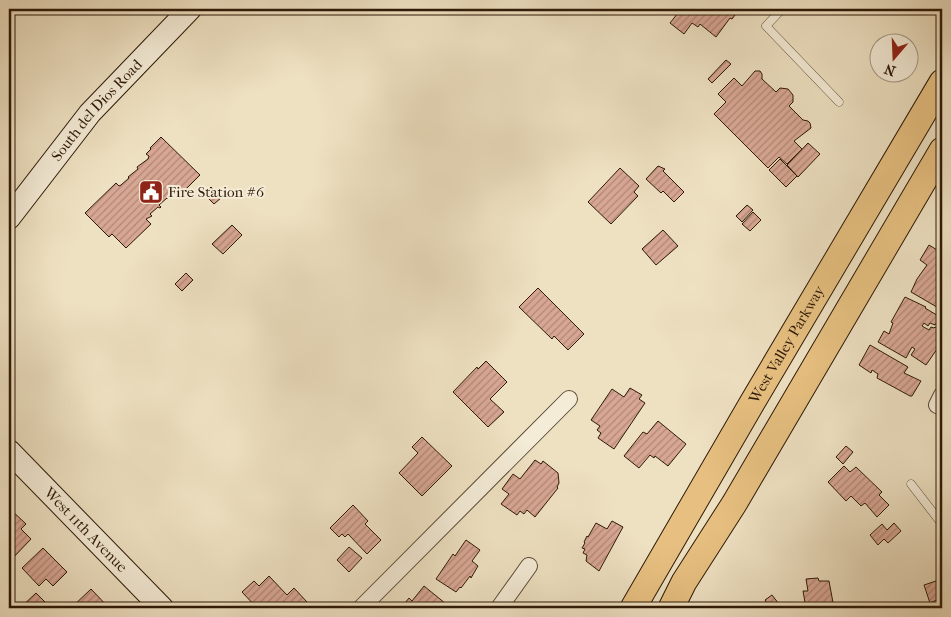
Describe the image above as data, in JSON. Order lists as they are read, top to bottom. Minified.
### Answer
{"streets":{"main road":["West Valley Parkway"],"street":["South del Dios Road","West 11th Avenue"]},"places":{"public building":["Fire Station #6"]},"north":"bottom"}
